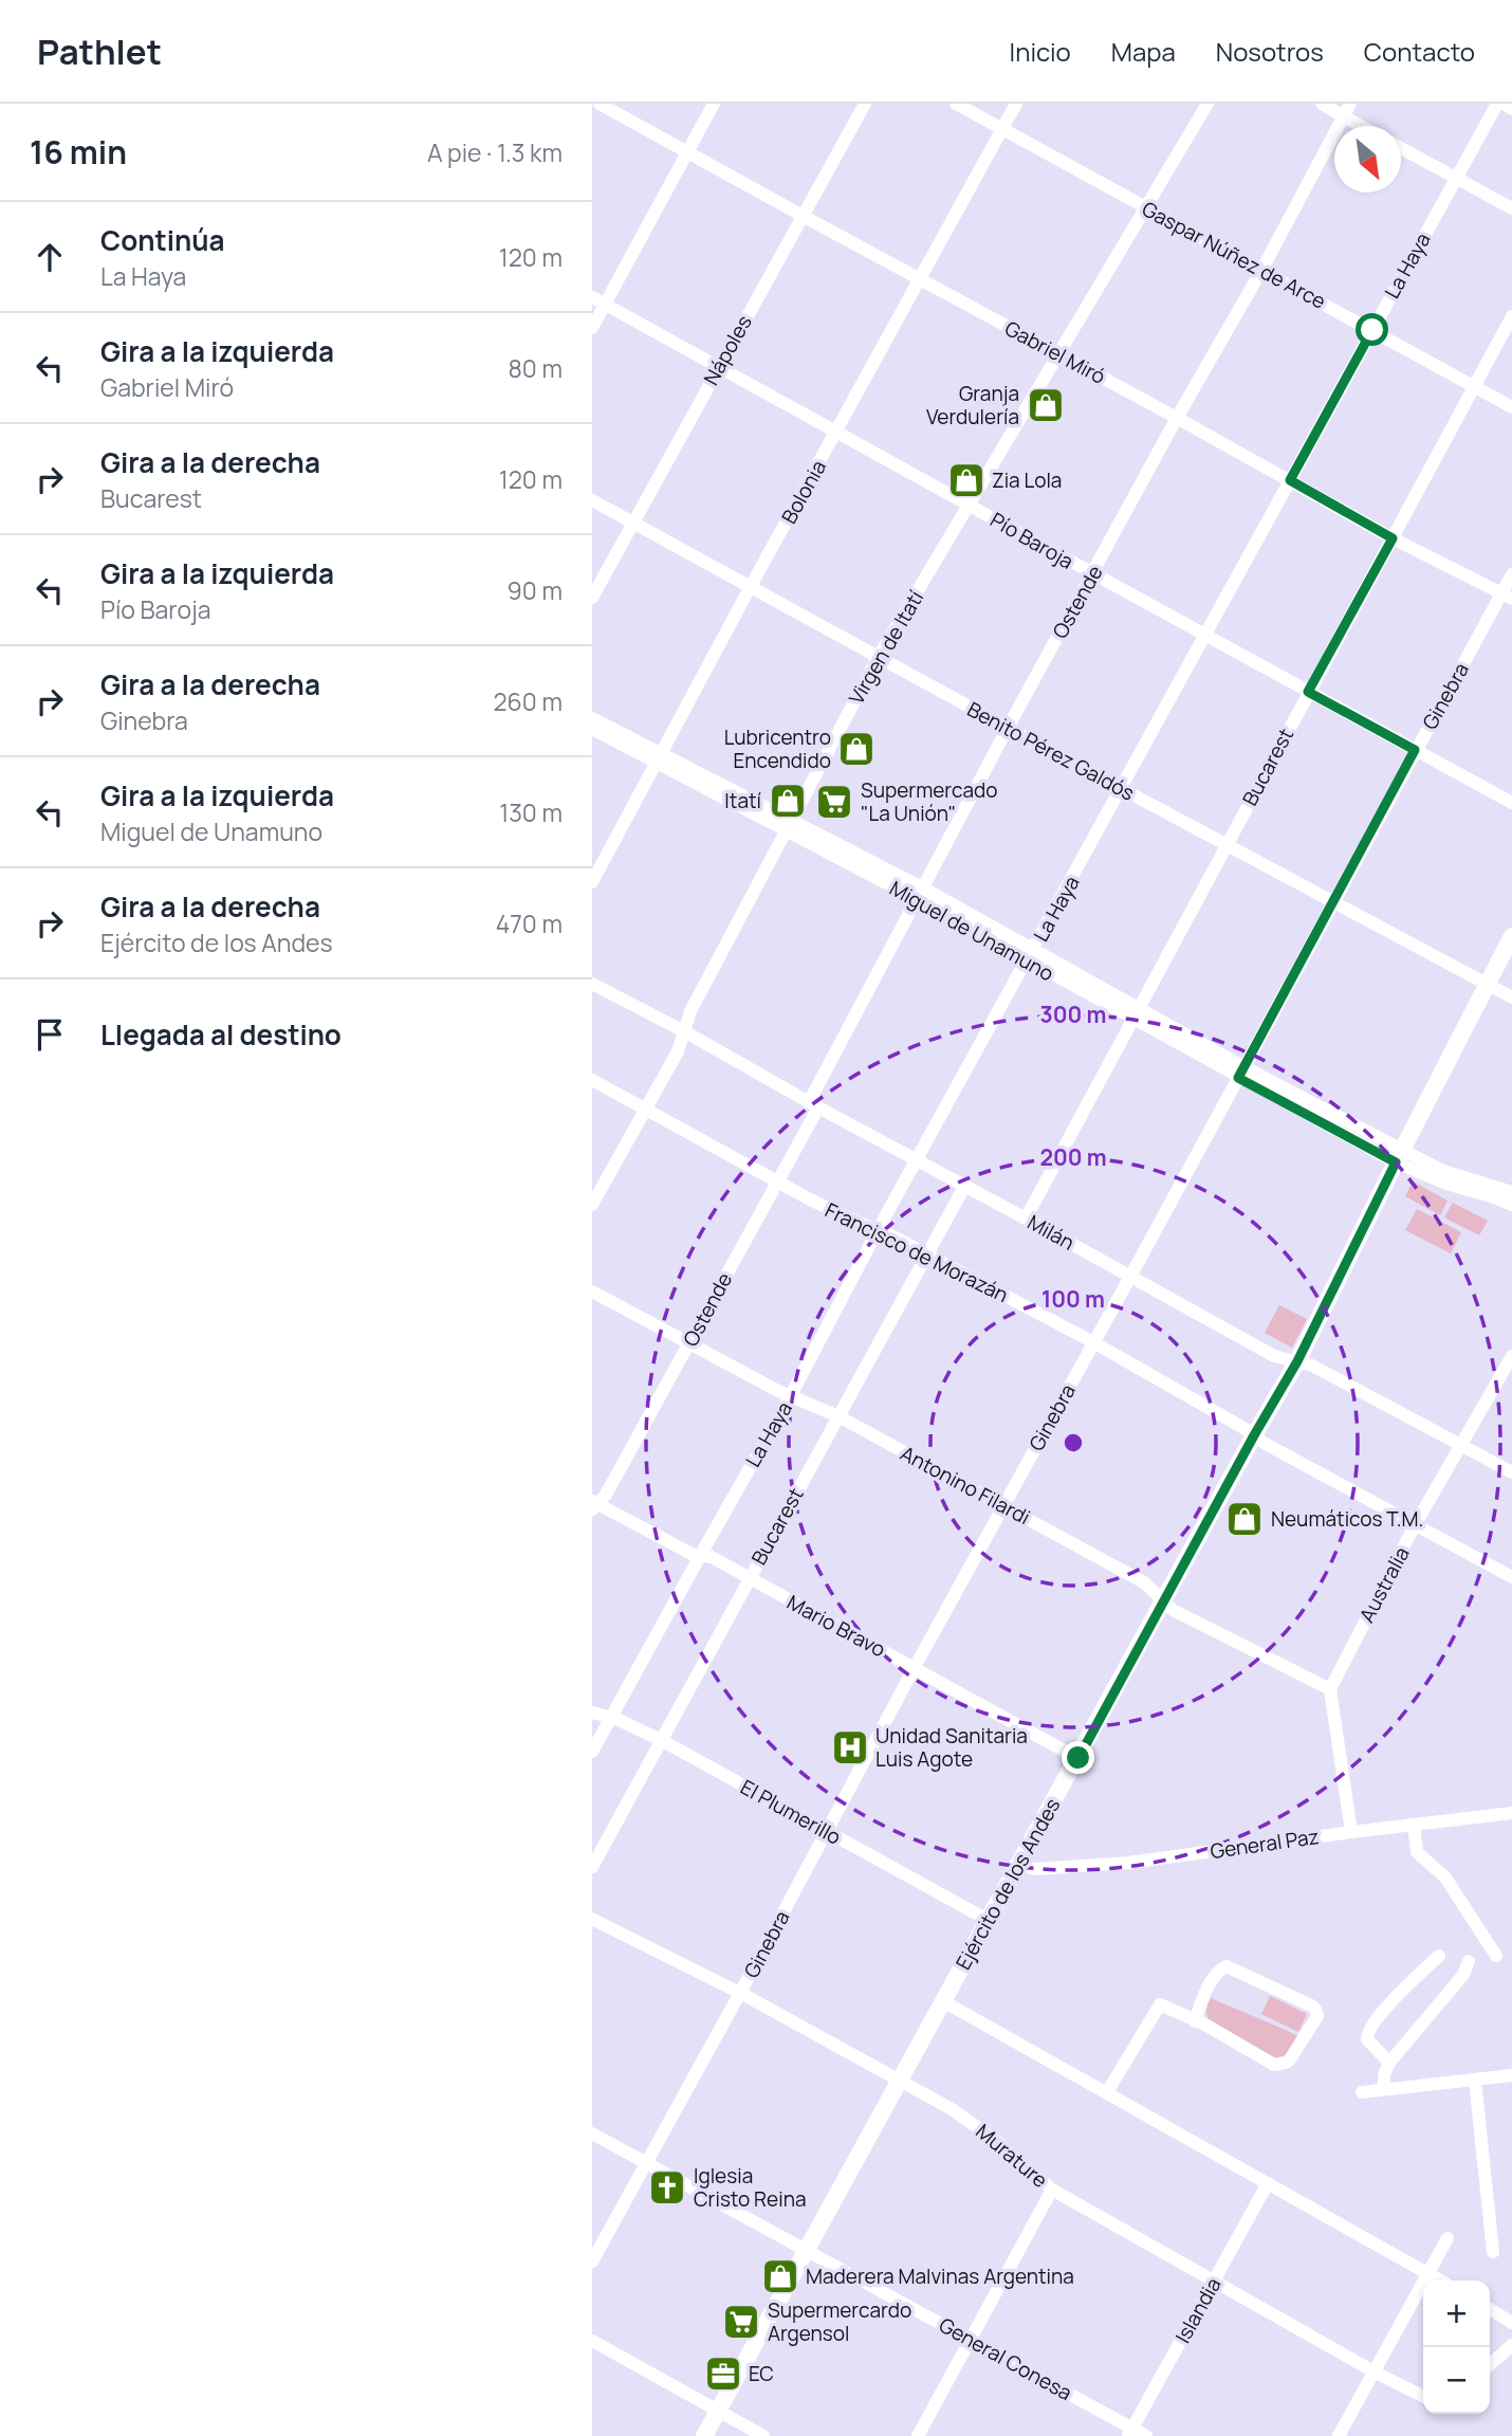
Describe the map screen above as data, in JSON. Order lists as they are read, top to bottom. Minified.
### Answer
{"streets":{"main road":["Ejército de los Andes"],"street":["Gaspar Núñez de Arce","La Haya","Nápoles","Gabriel Miró","Bolonia","Pío Baroja","Ostende","Virgen de Itatí","Ginebra","Benito Pérez Galdós","Bucarest","Miguel de Unamuno","Milán","Francisco de Morazán","Antonino Filardi","Australia","Mario Bravo","El Plumerillo","General Paz","Murature","Islandia","General Conesa"]},"crossings":[["Gaspar Núñez de Arce","La Haya"],["Gaspar Núñez de Arce","Bolonia"],["Gaspar Núñez de Arce","Ostende"],["Gaspar Núñez de Arce","Virgen de Itatí"],["Gaspar Núñez de Arce","Bucarest"],["La Haya","Gabriel Miró"],["La Haya","Pío Baroja"],["La Haya","Benito Pérez Galdós"],["La Haya","Miguel de Unamuno"],["La Haya","Milán"],["La Haya","Francisco de Morazán"],["La Haya","Antonino Filardi"],["La Haya","Mario Bravo"],["La Haya","El Plumerillo"],["Nápoles","Gabriel Miró"],["Nápoles","Pío Baroja"],["Nápoles","Benito Pérez Galdós"],["Gabriel Miró","Bolonia"],["Gabriel Miró","Ostende"],["Gabriel Miró","Virgen de Itatí"],["Gabriel Miró","Ginebra"],["Gabriel Miró","Bucarest"],["Bolonia","Pío Baroja"],["Bolonia","Benito Pérez Galdós"],["Bolonia","Miguel de Unamuno"],["Pío Baroja","Ostende"],["Pío Baroja","Virgen de Itatí"],["Pío Baroja","Ginebra"],["Pío Baroja","Bucarest"],["Ostende","Benito Pérez Galdós"],["Ostende","Miguel de Unamuno"],["Ostende","Milán"],["Ostende","Francisco de Morazán"],["Ostende","Antonino Filardi"],["Ostende","Mario Bravo"],["Virgen de Itatí","Benito Pérez Galdós"],["Virgen de Itatí","Miguel de Unamuno"],["Virgen de Itatí","Milán"],["Virgen de Itatí","Francisco de Morazán"],["Ginebra","Benito Pérez Galdós"],["Ginebra","Miguel de Unamuno"],["Ginebra","Milán"],["Ginebra","Francisco de Morazán"],["Ginebra","Antonino Filardi"],["Ginebra","Mario Bravo"],["Ginebra","El Plumerillo"],["Ginebra","Murature"],["Ginebra","General Conesa"],["Benito Pérez Galdós","Bucarest"],["Benito Pérez Galdós","Ejército de los Andes"],["Bucarest","Miguel de Unamuno"],["Bucarest","Milán"],["Bucarest","Francisco de Morazán"],["Bucarest","Antonino Filardi"],["Bucarest","Mario Bravo"],["Bucarest","El Plumerillo"],["Miguel de Unamuno","Ejército de los Andes"],["Milán","Australia"],["Milán","Ejército de los Andes"],["Francisco de Morazán","Australia"],["Francisco de Morazán","Ejército de los Andes"],["Antonino Filardi","Australia"],["Antonino Filardi","Ejército de los Andes"],["Mario Bravo","Ejército de los Andes"],["El Plumerillo","Ejército de los Andes"],["General Paz","Ejército de los Andes"],["Ejército de los Andes","Murature"],["Ejército de los Andes","General Conesa"],["Murature","Islandia"],["Islandia","General Conesa"]],"places":{"shop":["Granja Verdulería","Zia Lola","Lubricentro Encendido","Itatí","Neumáticos T.M.","Maderera Malvinas Argentina"],"supermarket":["Supermercado \"La Unión\"","Supermercardo Argensol"],"hospital":["Unidad Sanitaria Luis Agote"],"church":["Iglesia Cristo Reina"],"office":["EC"]},"north":"bottom right","page":{"header":"Pathlet","nav":["Inicio","Mapa","Nosotros","Contacto"],"heading":["16 min","A pie · 1.3 km"],"list":[["Continúa","La Haya","120 m"],["Gira a la izquierda","Gabriel Miró","80 m"],["Gira a la derecha","Bucarest","120 m"],["Gira a la izquierda","Pío Baroja","90 m"],["Gira a la derecha","Ginebra","260 m"],["Gira a la izquierda","Miguel de Unamuno","130 m"],["Gira a la derecha","Ejército de los Andes","470 m"],"Llegada al destino"],"map_buttons":["+","−"]},"rings":["300 m","200 m","100 m"]}
